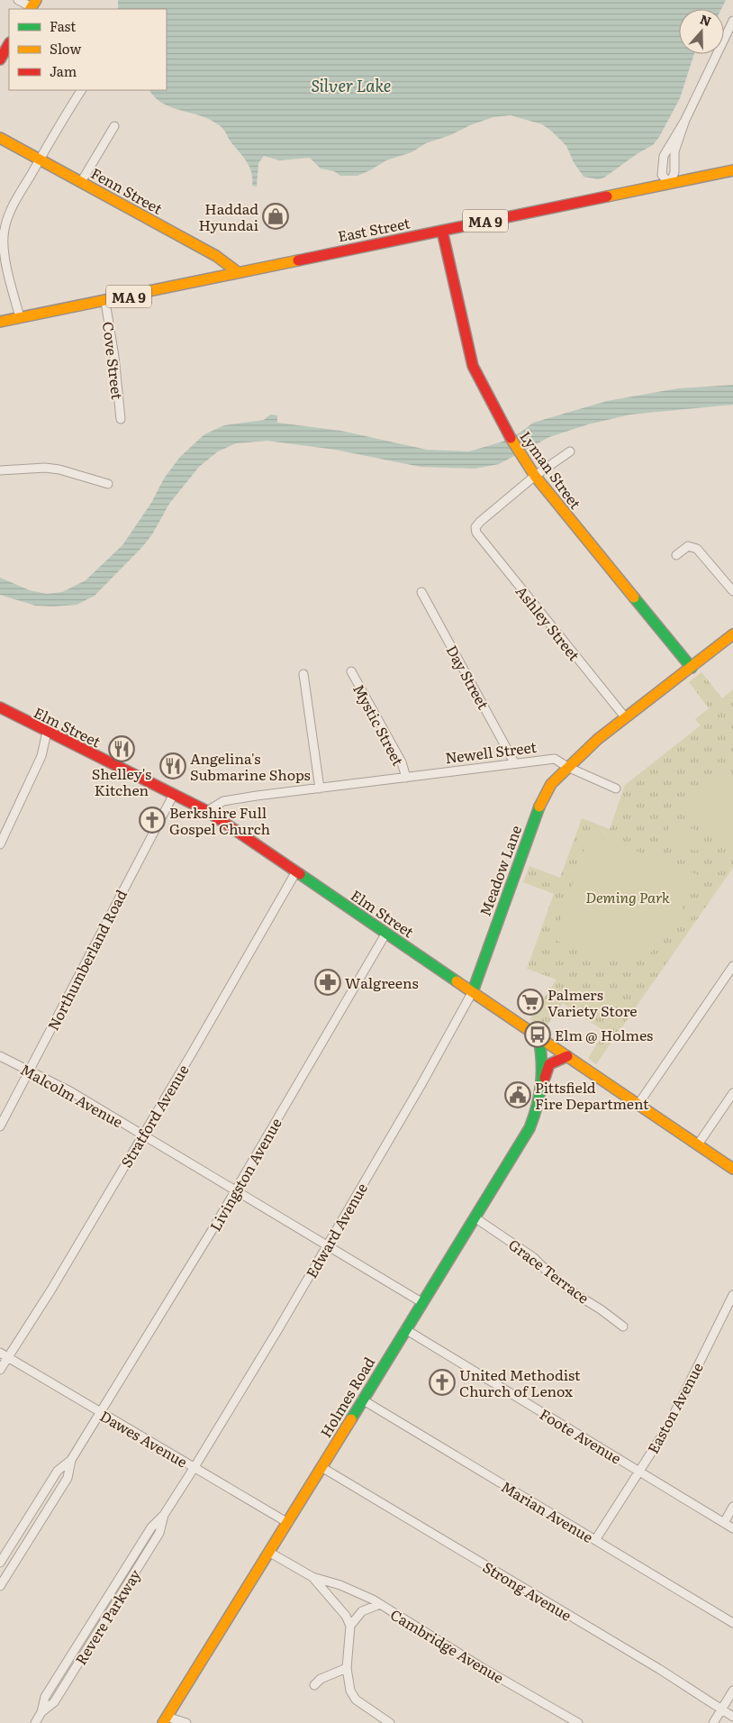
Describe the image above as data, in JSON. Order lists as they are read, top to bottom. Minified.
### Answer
{"streets":{"main road":["Fenn Street","MA 9","East Street","Lyman Street","Elm Street","Meadow Lane","Holmes Road"],"street":["Cove Street","Ashley Street","Day Street","Mystic Street","Newell Street","Northumberland Road","Malcolm Avenue","Stratford Avenue","Livingston Avenue","Edward Avenue","Grace Terrace","Easton Avenue","Foote Avenue","Dawes Avenue","Marian Avenue","Strong Avenue","Revere Parkway","Cambridge Avenue"]},"crossings":[["Fenn Street","East Street"],["East Street","Cove Street"],["East Street","Lyman Street"],["Lyman Street","Ashley Street"],["Day Street","Newell Street"],["Mystic Street","Newell Street"],["Elm Street","Newell Street"],["Elm Street","Meadow Lane"],["Elm Street","Northumberland Road"],["Elm Street","Stratford Avenue"],["Elm Street","Livingston Avenue"],["Elm Street","Edward Avenue"],["Elm Street","Holmes Road"],["Newell Street","Meadow Lane"],["Meadow Lane","Edward Avenue"],["Northumberland Road","Malcolm Avenue"],["Malcolm Avenue","Stratford Avenue"],["Malcolm Avenue","Livingston Avenue"],["Malcolm Avenue","Edward Avenue"],["Malcolm Avenue","Holmes Road"],["Stratford Avenue","Dawes Avenue"],["Livingston Avenue","Dawes Avenue"],["Edward Avenue","Dawes Avenue"],["Edward Avenue","Revere Parkway"],["Grace Terrace","Holmes Road"],["Holmes Road","Foote Avenue"],["Holmes Road","Dawes Avenue"],["Holmes Road","Marian Avenue"],["Holmes Road","Strong Avenue"],["Easton Avenue","Foote Avenue"],["Easton Avenue","Marian Avenue"],["Dawes Avenue","Revere Parkway"]],"water":["Silver Lake"],"parks":["Deming Park"],"places":{"shop":["Haddad Hyundai"],"restaurant":["Shelley's Kitchen","Angelina's Submarine Shops"],"church":["Berkshire Full Gospel Church","United Methodist Church of Lenox"],"pharmacy":["Walgreens"],"supermarket":["Palmers Variety Store"],"bus stop":["Elm @ Holmes"],"public building":["Pittsfield Fire Department"]},"legend":["Fast","Slow","Jam"],"north":"top"}
